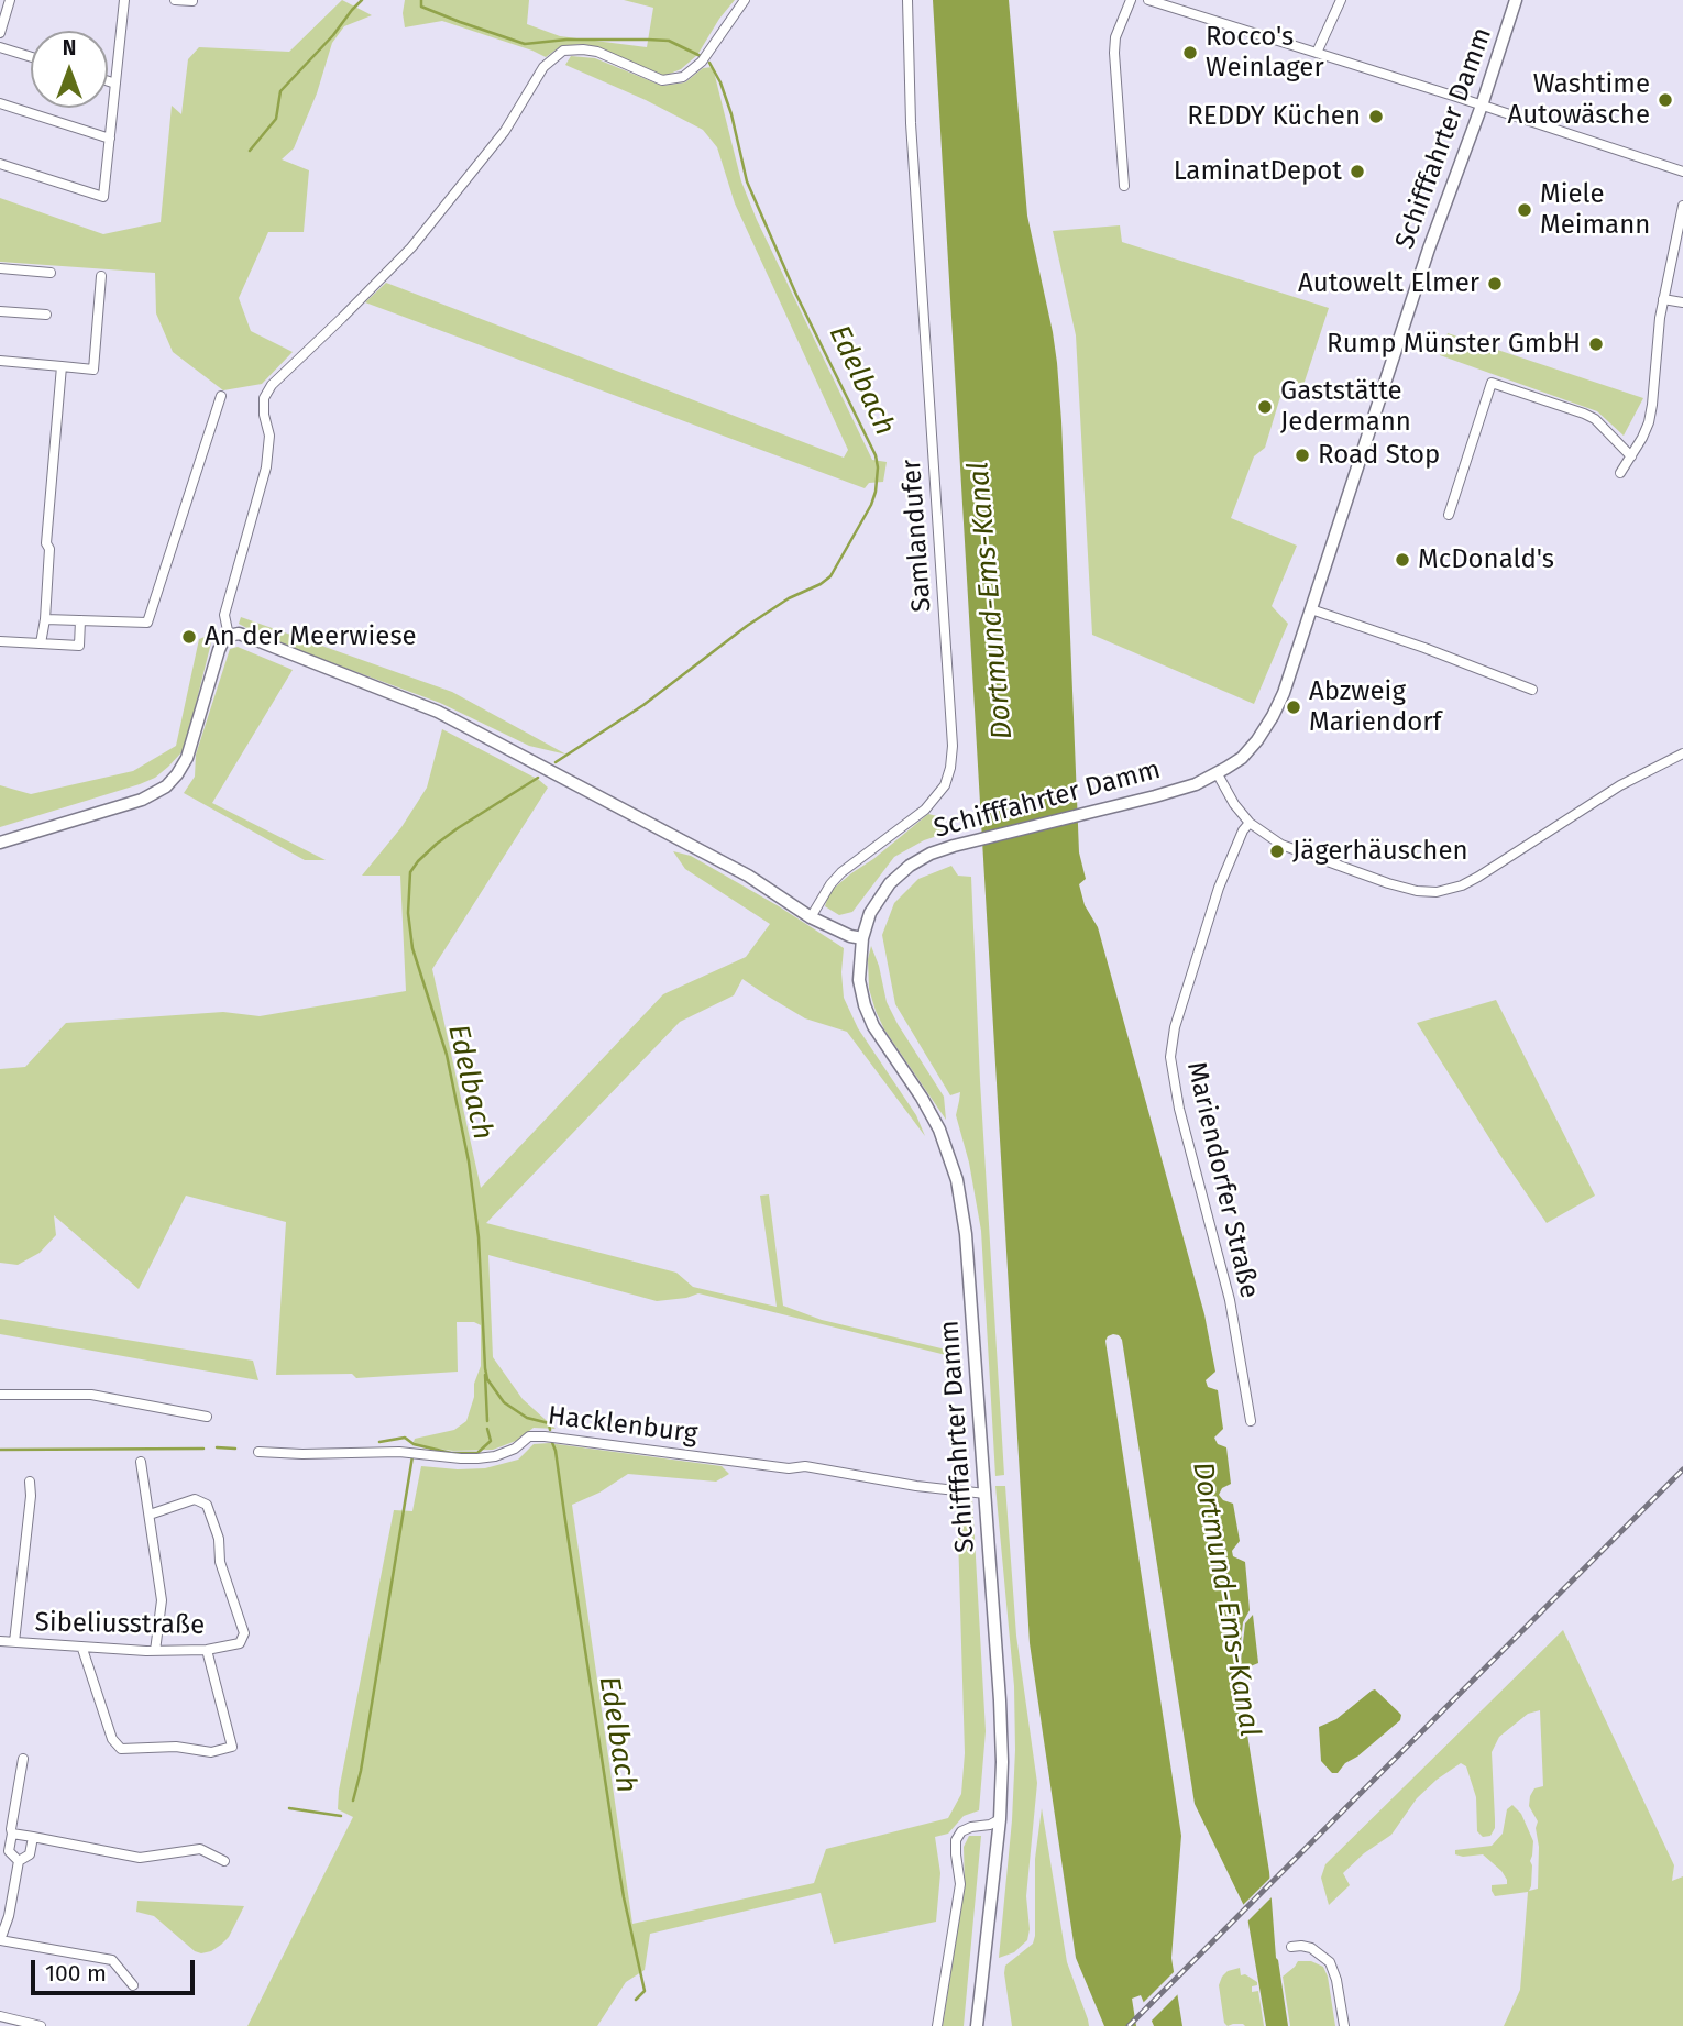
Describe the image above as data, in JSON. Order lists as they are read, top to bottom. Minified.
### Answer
{"streets":{"main road":["Schifffahrter Damm"],"street":["Samlandufer","Mariendorfer Straße","Hacklenburg","Sibeliusstraße"]},"crossings":[["Schifffahrter Damm","Hacklenburg"]],"water":["Edelbach","Dortmund-Ems-Kanal"],"places":["Rocco's Weinlager","Washtime Autowäsche","REDDY Küchen","LaminatDepot","Miele Meimann","Autowelt Elmer","Rump Münster GmbH","Gaststätte Jedermann","Road Stop","McDonald's","An der Meerwiese","Abzweig Mariendorf","Jägerhäuschen"],"scale_bar":"100 m","north":"top"}
